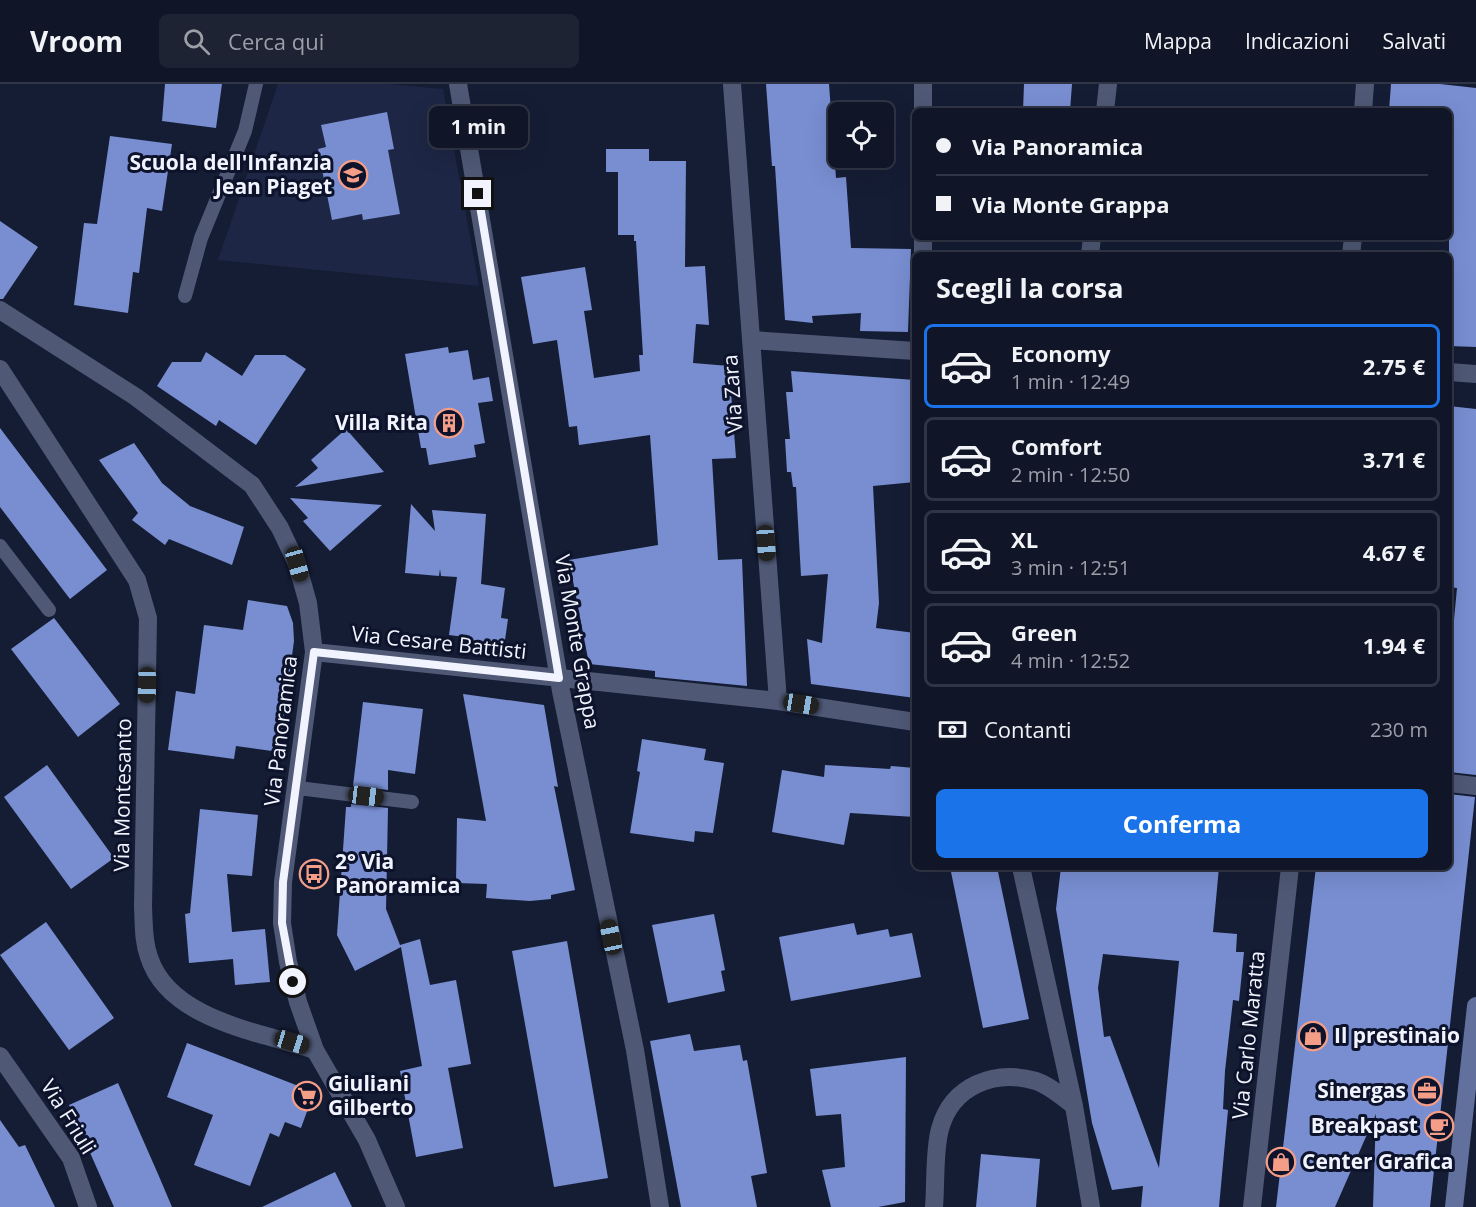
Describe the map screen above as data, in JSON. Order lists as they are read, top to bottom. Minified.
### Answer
{"streets":{"street":["Via Zara","Via Monte Grappa","Via Cesare Battisti","Via Panoramica","Via Montesanto","Via Carlo Maratta","Via Friuli"]},"crossings":[["Via Zara","Via Cesare Battisti"],["Via Monte Grappa","Via Cesare Battisti"],["Via Cesare Battisti","Via Panoramica"],["Via Panoramica","Via Montesanto"]],"places":{"school or university":["Scuola dell'Infanzia Jean Piaget"],"building":["Villa Rita"],"bus stop":["2° Via Panoramica"],"shop":["Il prestinaio","Center Grafica"],"office":["Sinergas"],"supermarket":["Giuliani Gilberto"],"cafe":["Breakpast"]},"page":{"header":"Vroom","search":"Cerca qui","nav":["Mappa","Indicazioni","Salvati"],"bubble":"1 min","banner":["Via Panoramica","Via Monte Grappa"],"heading":"Scegli la corsa","list":[{"name":"Economy","note":"1 min · 12:49","value":"2.75 €"},{"name":"Comfort","note":"2 min · 12:50","value":"3.71 €"},{"name":"XL","note":"3 min · 12:51","value":"4.67 €"},{"name":"Green","note":"4 min · 12:52","value":"1.94 €"}],"pay":["Contanti","230 m"],"buttons":"Conferma"}}
